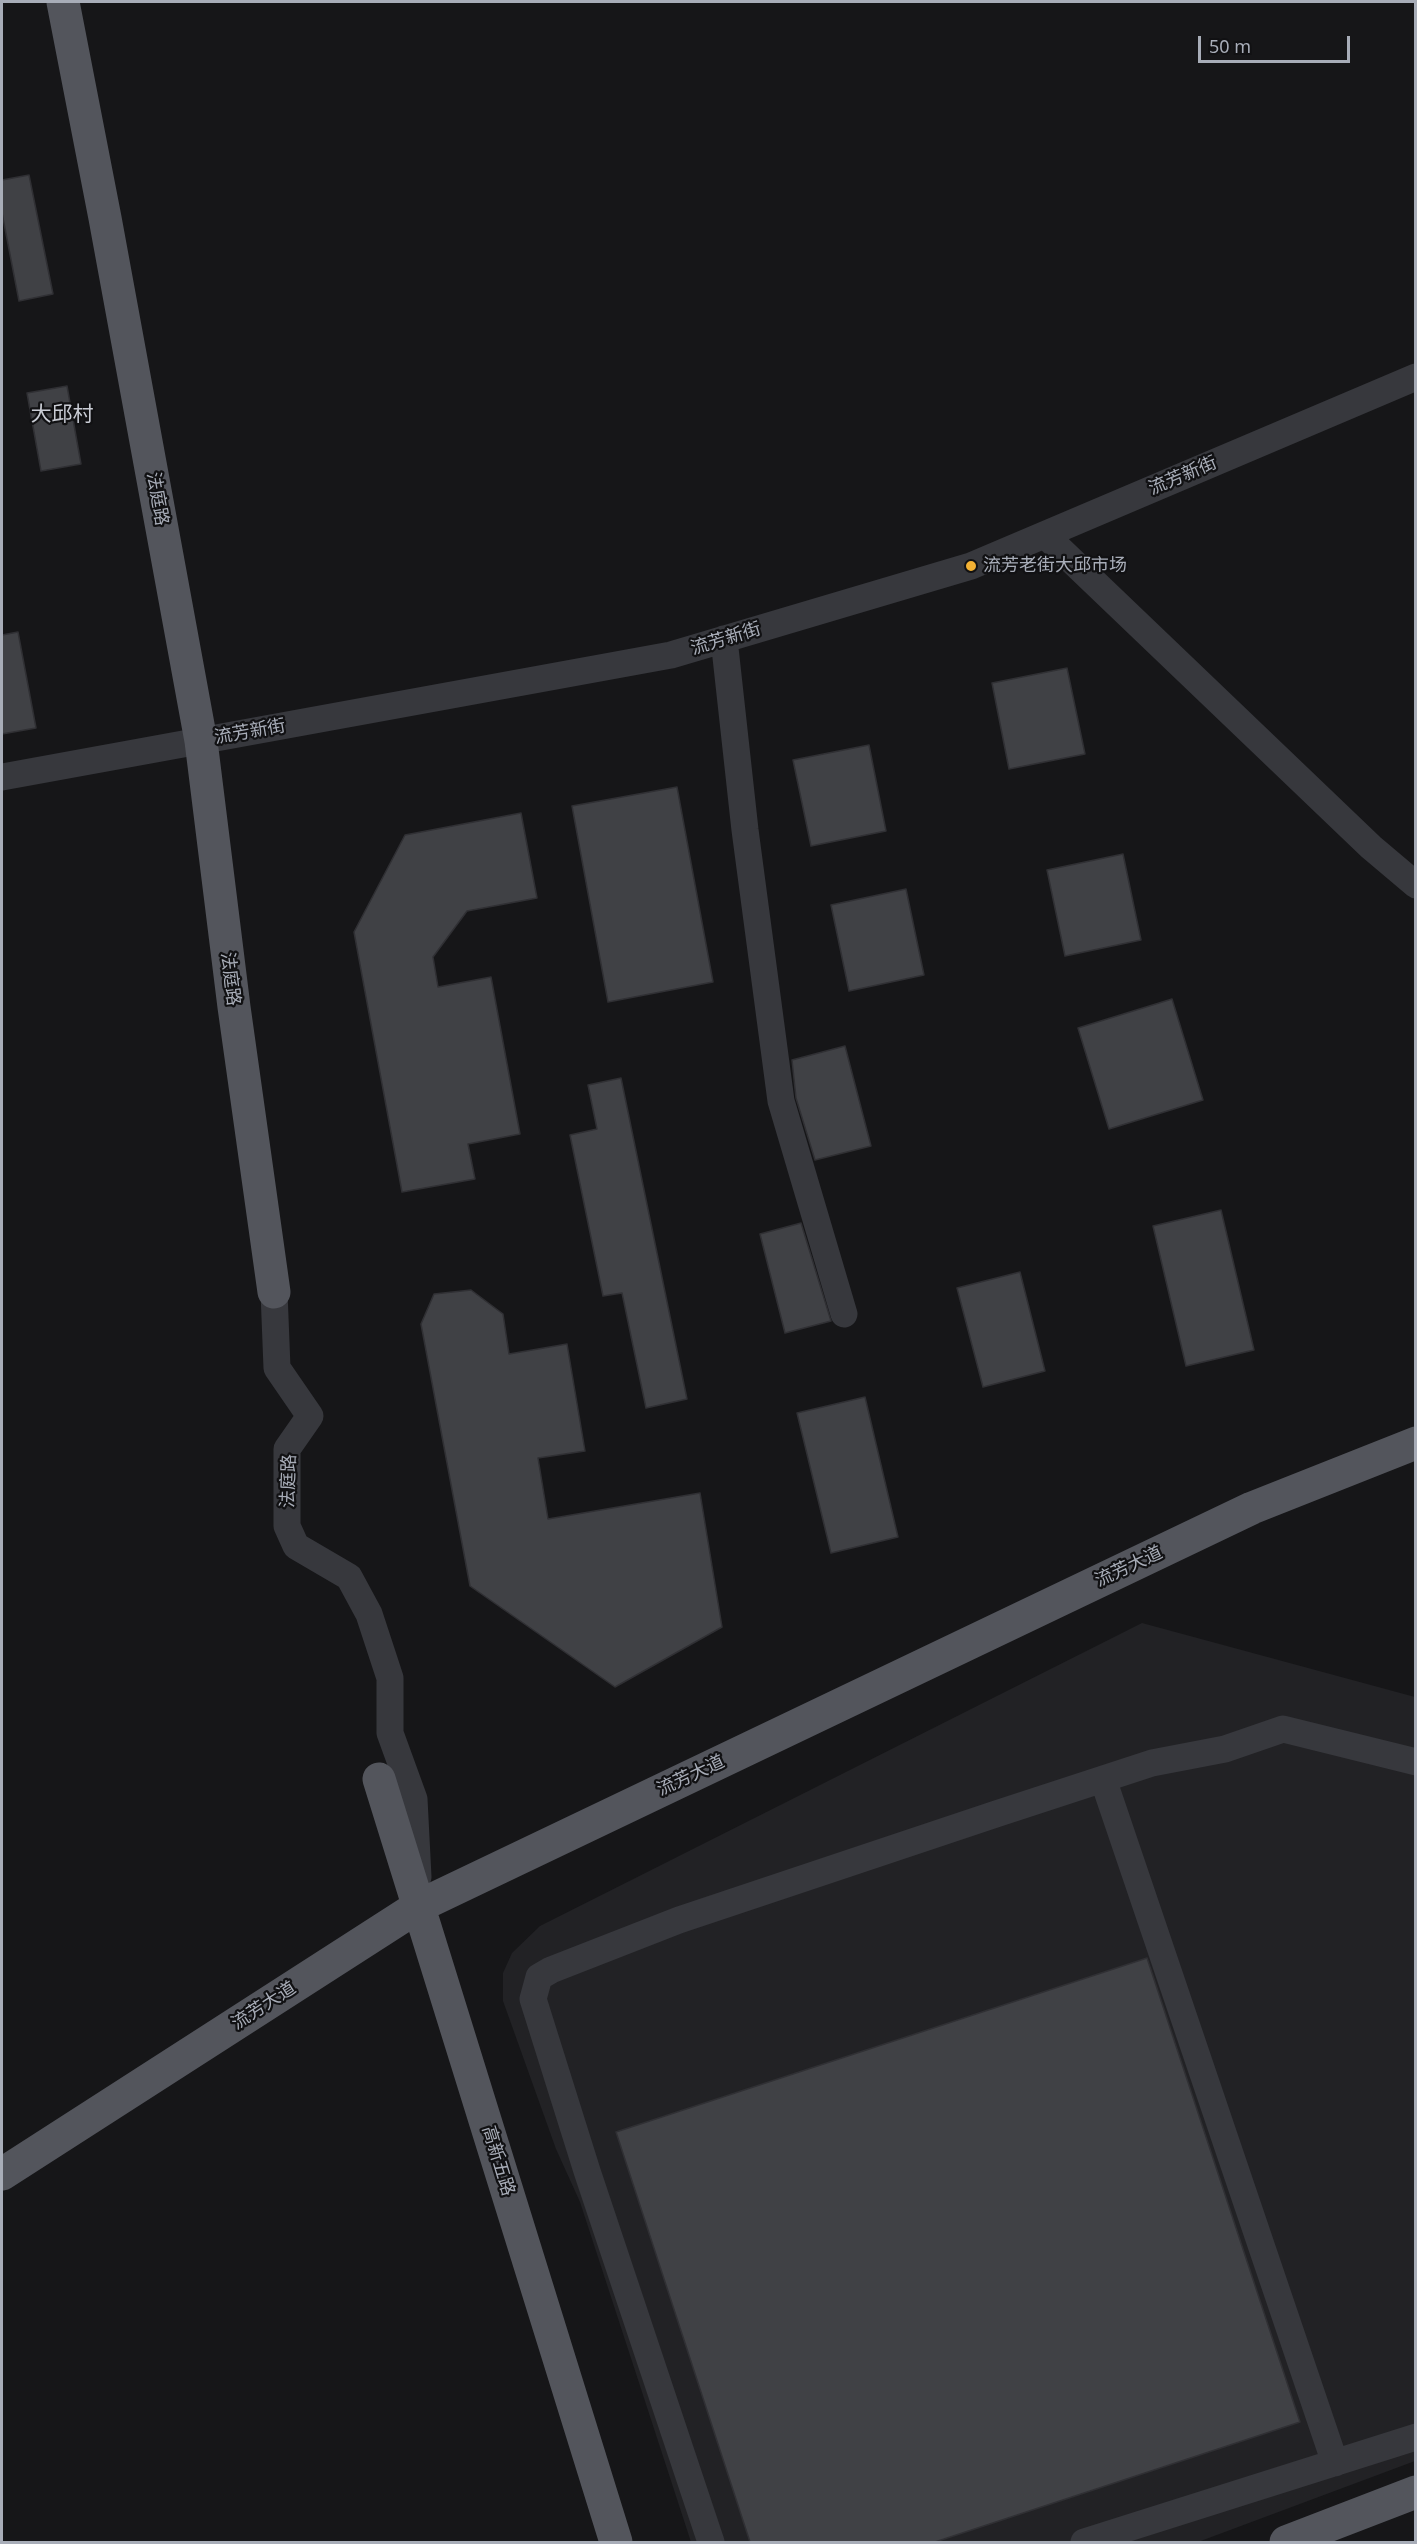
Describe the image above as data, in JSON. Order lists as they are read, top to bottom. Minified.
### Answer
{"streets":{"main road":["法庭路","流芳大道","高新五路"],"street":["流芳新街"]},"crossings":[["流芳新街","法庭路"],["法庭路","流芳大道"],["法庭路","高新五路"],["流芳大道","高新五路"]],"districts":["大邱村"],"places":["流芳老街大邱市场"],"scale_bar":"50 m"}
